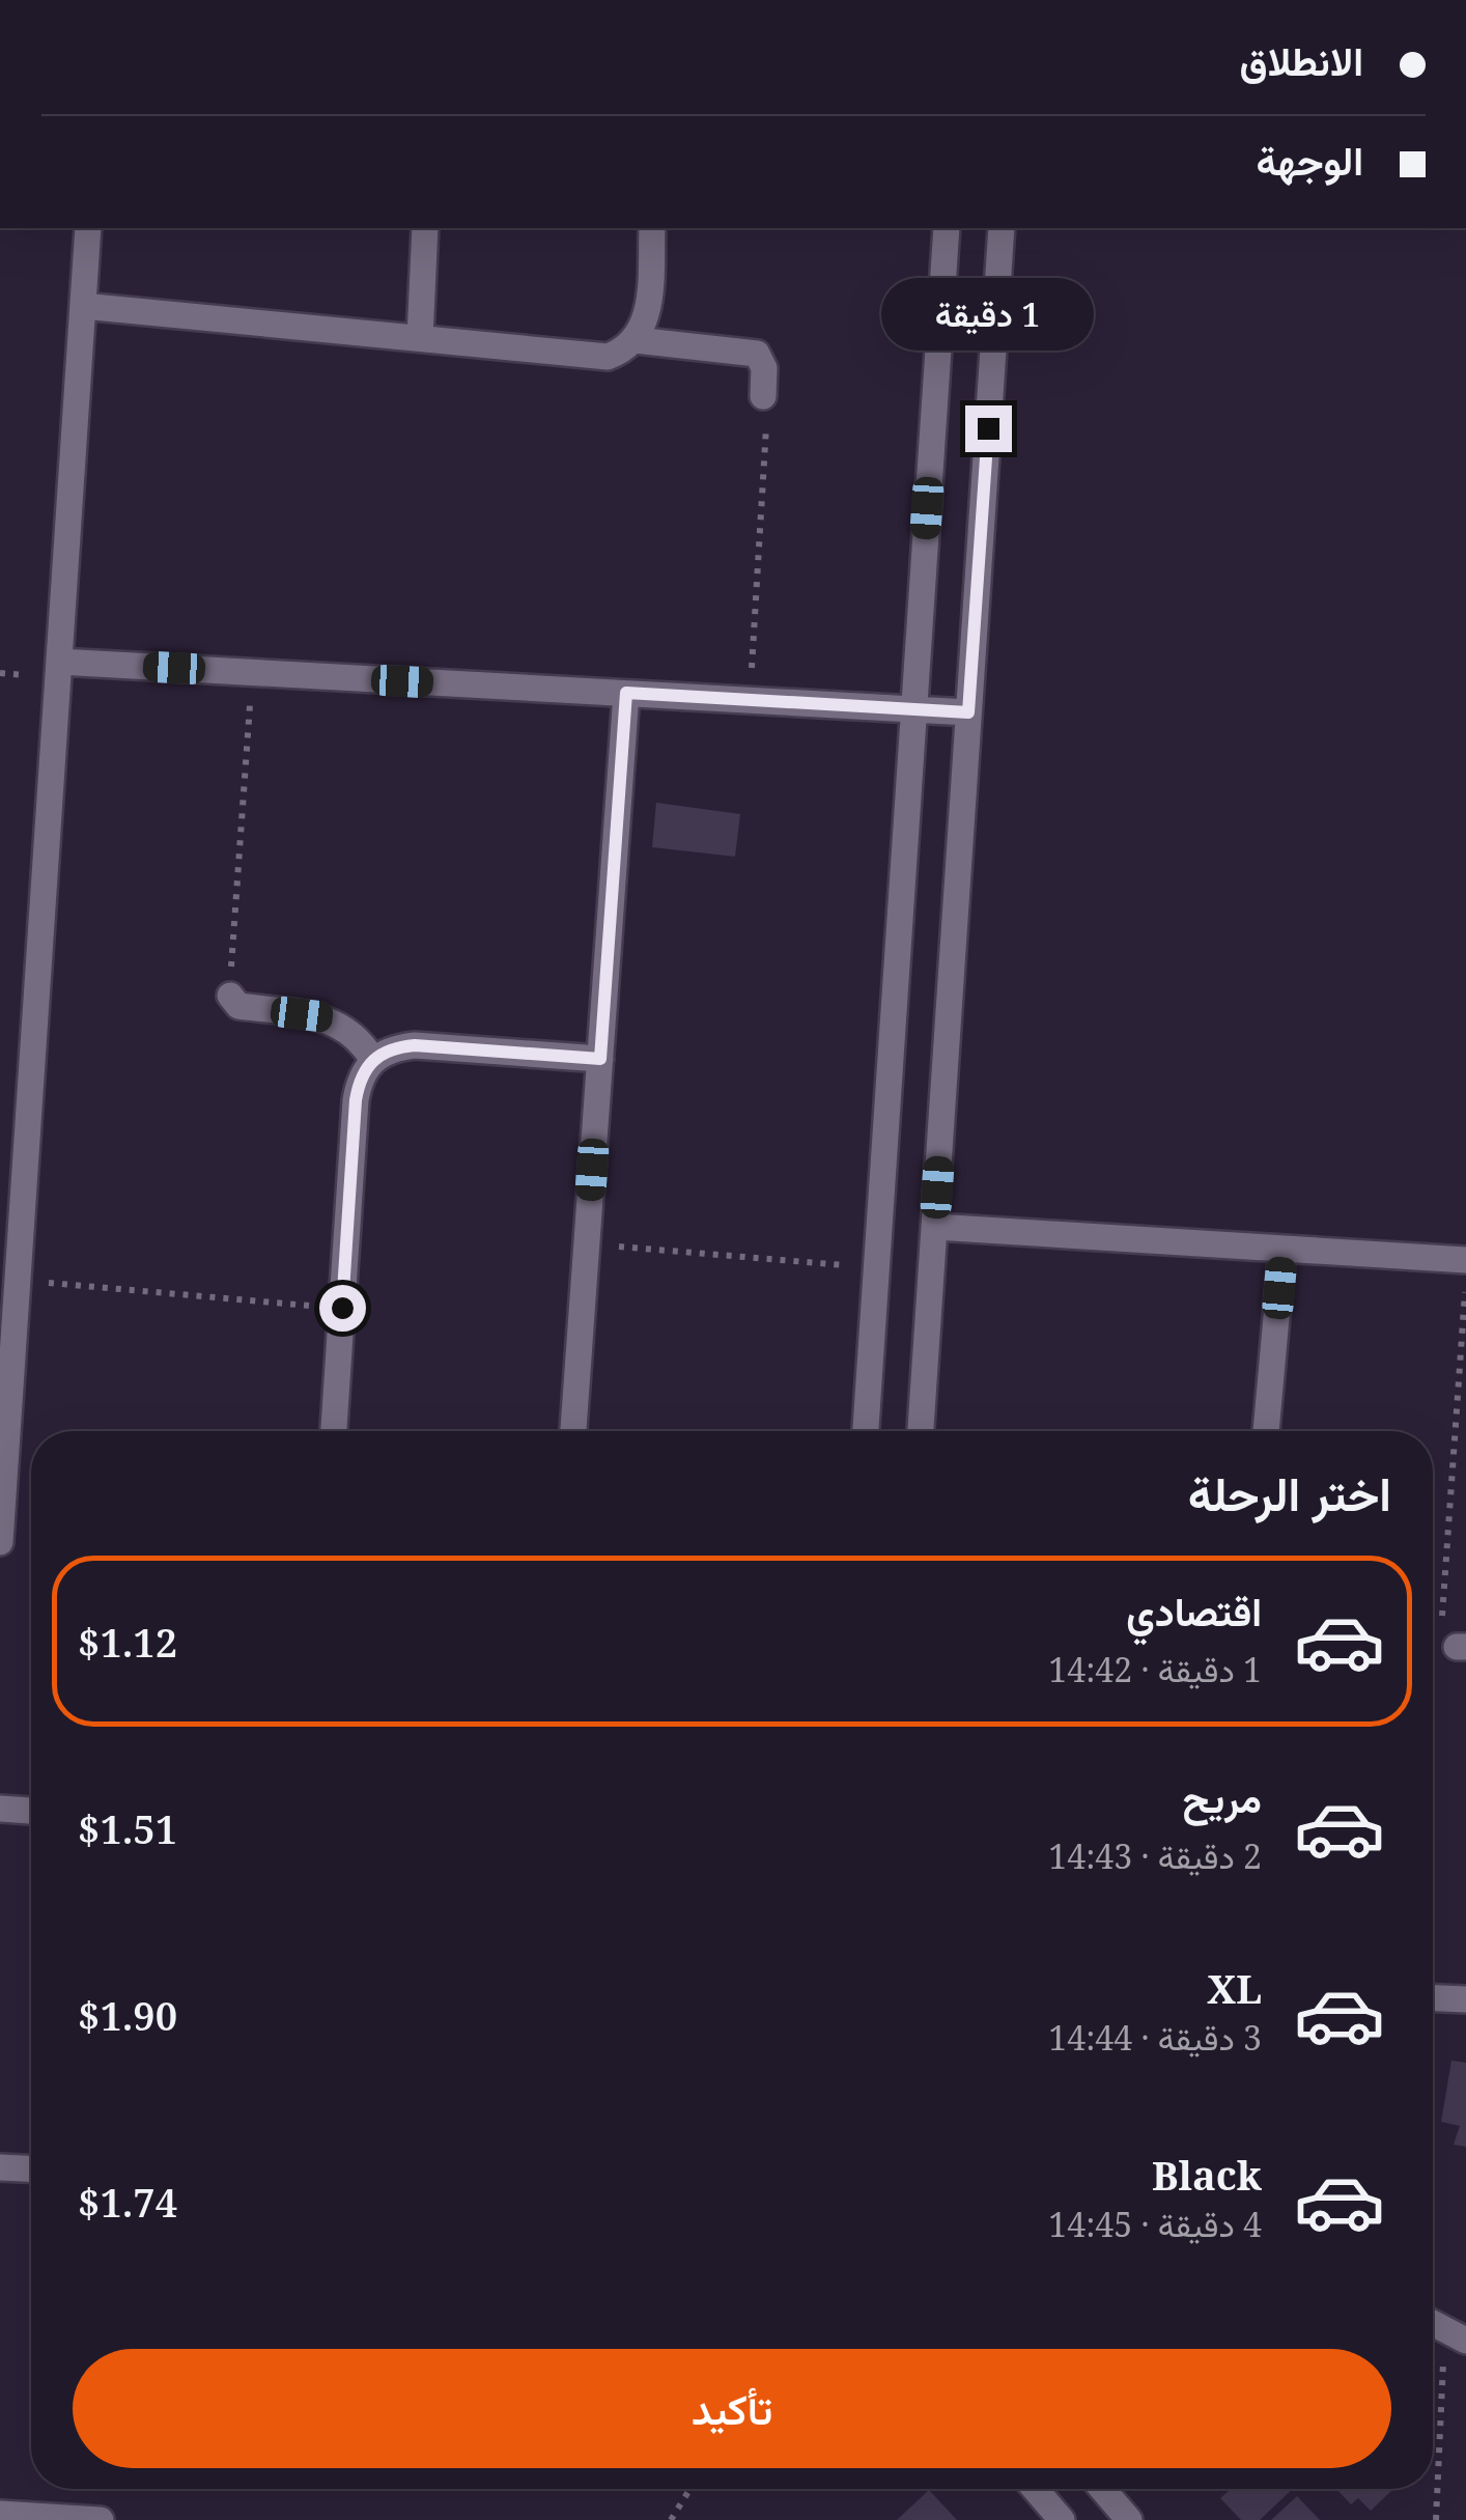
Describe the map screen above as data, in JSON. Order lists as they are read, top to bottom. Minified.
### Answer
{"page":{"banner":["الانطلاق","الوجهة"],"bubble":"1 دقيقة","heading":"اختر الرحلة","list":[{"name":"اقتصادي","note":"1 دقيقة · 14:42","value":"$1.12"},{"name":"مريح","note":"2 دقيقة · 14:43","value":"$1.51"},{"name":"XL","note":"3 دقيقة · 14:44","value":"$1.90"},{"name":"Black","note":"4 دقيقة · 14:45","value":"$1.74"}],"buttons":"تأكيد"}}
